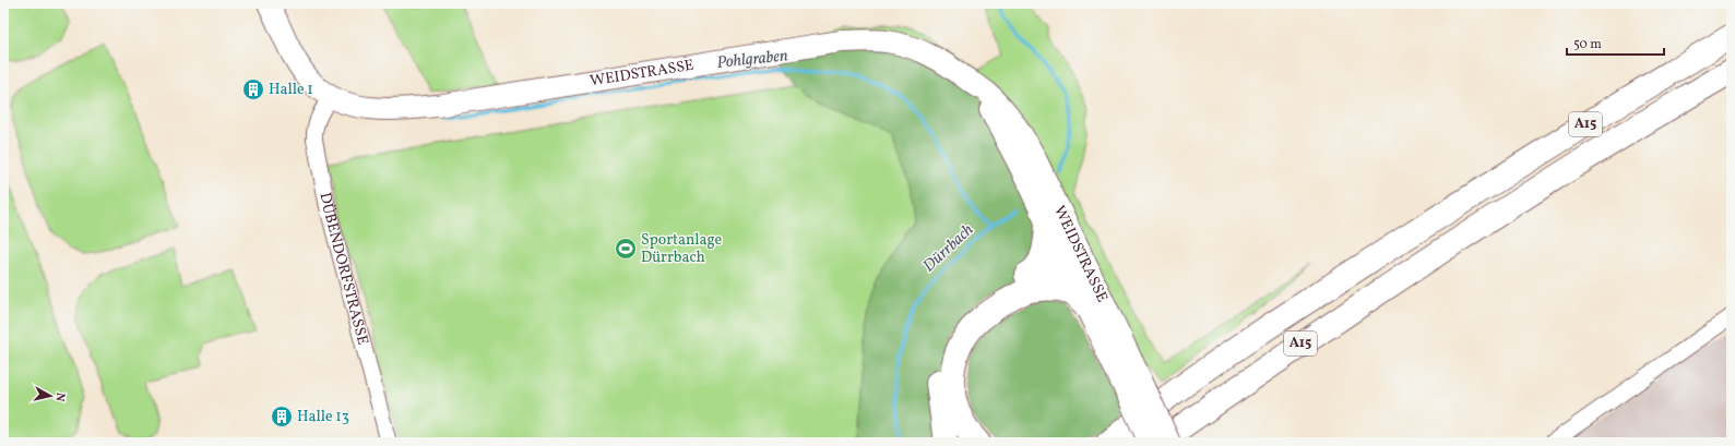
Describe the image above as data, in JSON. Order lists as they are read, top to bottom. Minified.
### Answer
{"streets":{"highway":["A15"],"main road":["WEIDSTRASSE"],"street":["DÜBENDORFSTRASSE"]},"crossings":[["WEIDSTRASSE","A15"],["WEIDSTRASSE","DÜBENDORFSTRASSE"]],"water":["Pohlgraben","Dürrbach"],"places":{"building":["Halle 1","Halle 13"],"sports":["Sportanlage Dürrbach"]},"scale_bar":"50 m","north":"right"}
